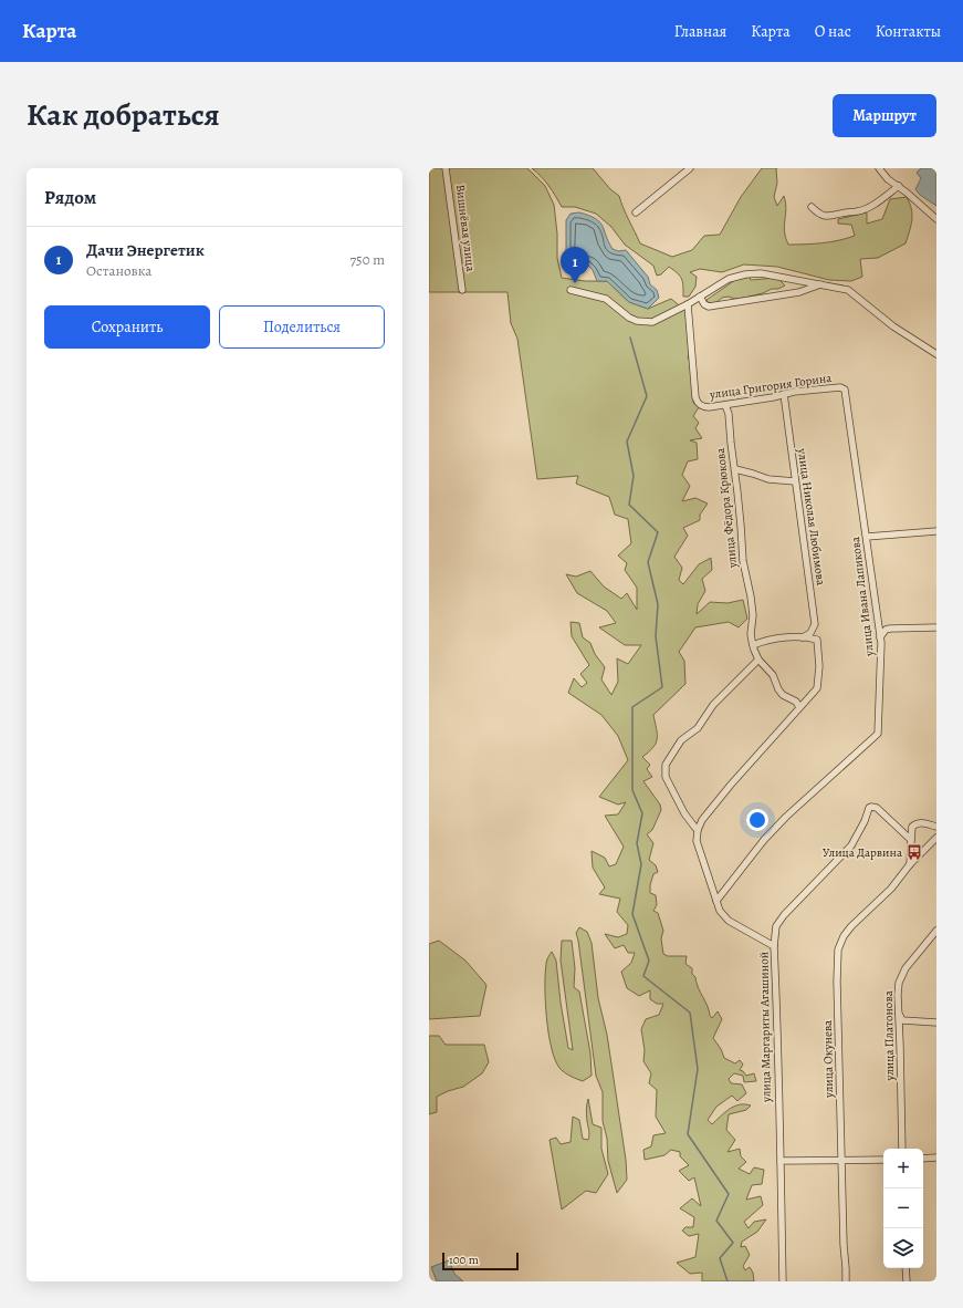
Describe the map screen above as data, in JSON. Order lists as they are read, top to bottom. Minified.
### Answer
{"streets":{"street":["Вишнёвая улица","улица Григория Горина","улица Фёдора Крюкова","улица Николая Любимова","улица Ивана Лапикова","улица Маргариты Агашиной","улица Платонова","улица Окунева"]},"crossings":[["улица Григория Горина","улица Фёдора Крюкова"],["улица Григория Горина","улица Николая Любимова"],["улица Григория Горина","улица Ивана Лапикова"]],"places":{"bus stop":["Улица Дарвина"]},"scale_bar":"100 m","page":{"header":"Карта","nav":["Главная","Карта","О нас","Контакты"],"title":"Как добраться","buttons":["Маршрут",["Сохранить","Поделиться"]],"heading":"Рядом","list":[{"mark":"1","name":"Дачи Энергетик","note":"Остановка","value":"750 m"}],"pins":"1","map_buttons":["+","−"],"scale":"100 m"}}
